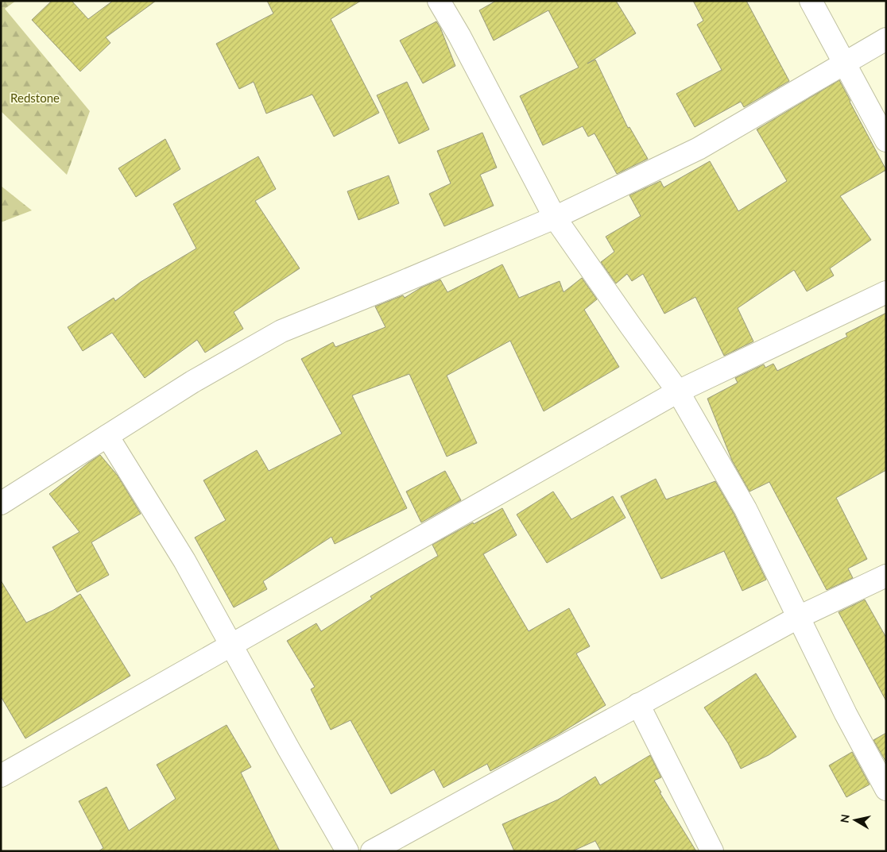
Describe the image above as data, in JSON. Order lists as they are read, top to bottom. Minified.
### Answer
{"parks":["Redstone"],"north":"left"}
